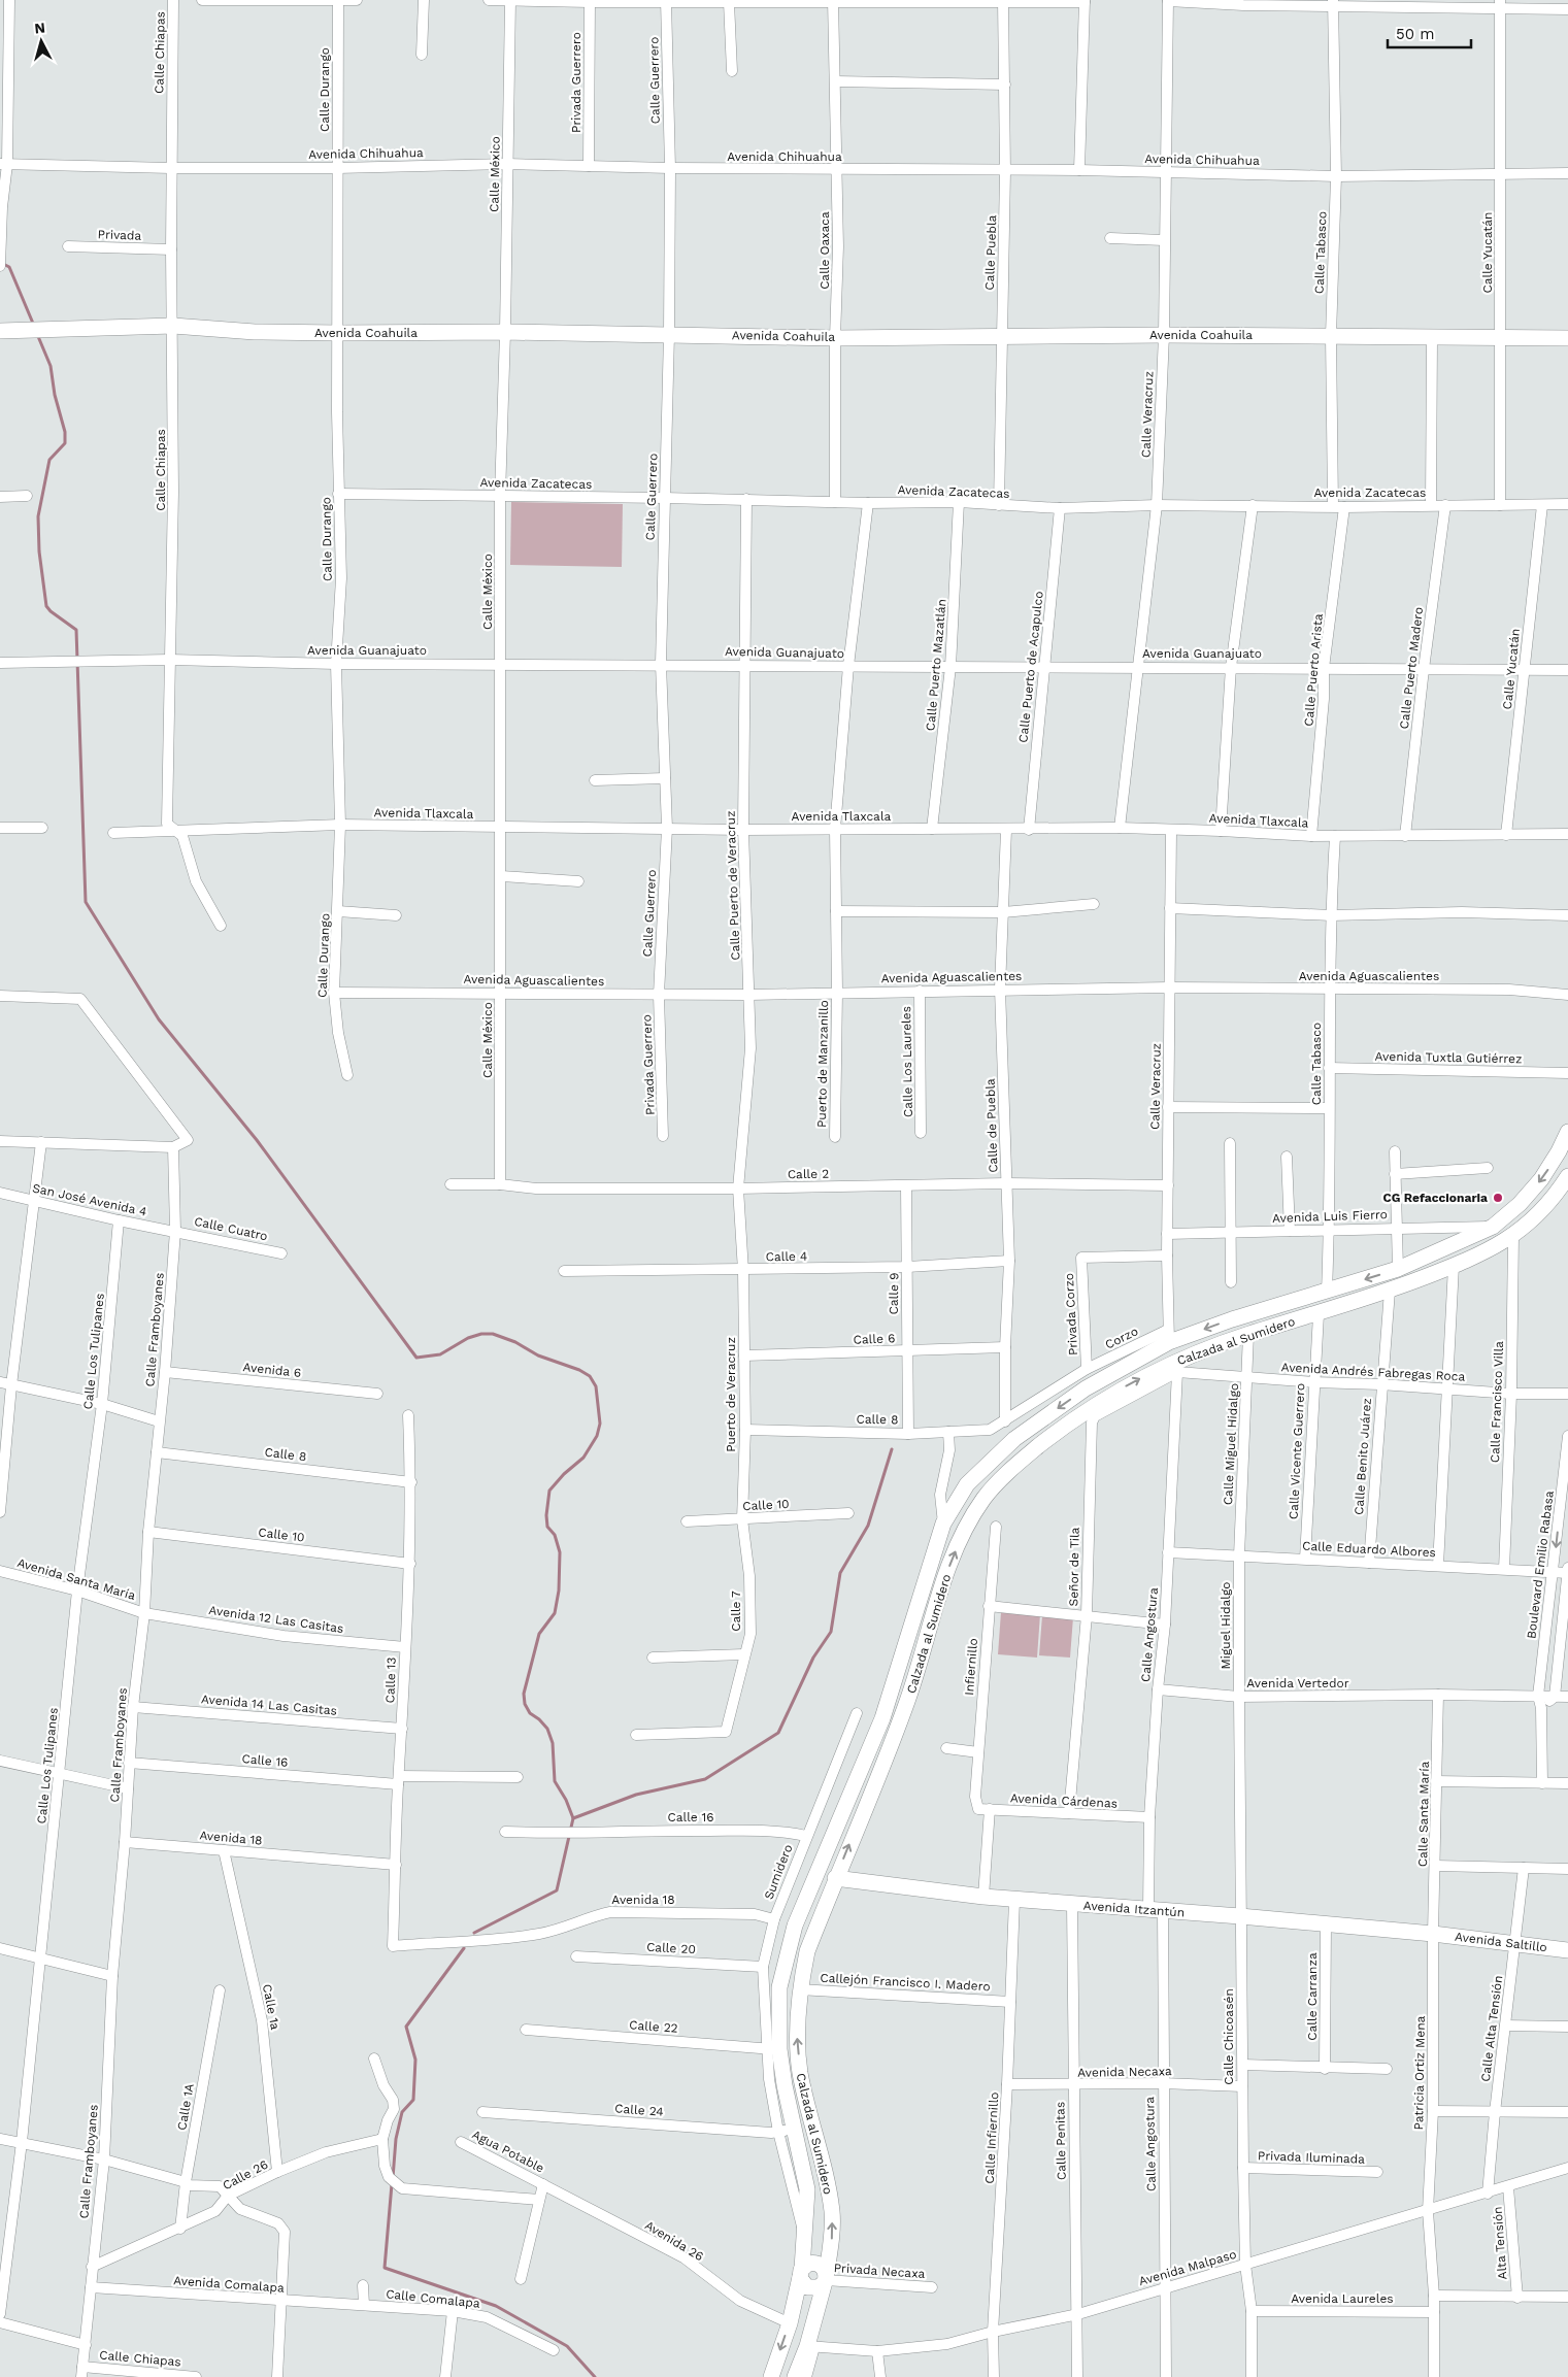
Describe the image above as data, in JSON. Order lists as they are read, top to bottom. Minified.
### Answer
{"streets":{"main road":["Avenida Coahuila","Calzada al Sumidero","Avenida Itzantún","Avenida Saltillo"],"street":["Calle Chiapas","Calle Guerrero","Privada Guerrero","Calle Durango","Avenida Chihuahua","Calle México","Privada","Calle Oaxaca","Calle Puebla","Calle Tabasco","Calle Yucatán","Calle Veracruz","Avenida Zacatecas","Avenida Guanajuato","Calle Puerto Mazatlán","Calle Puerto de Acapulco","Calle Puerto Madero","Calle Puerto Arista","Avenida Tlaxcala","Calle Puerto de Veracruz","Avenida Aguascalientes","Avenida Tuxtla Gutiérrez","Calle Los Laureles","Puerto de Manzanillo","Calle de Puebla","Calle 2","San José Avenida 4","Avenida Luis Fierro","Calle Cuatro","Calle 4","Calle 9","Privada Corzo","Calle Framboyanes","Corzo","Calle 6","Calle Los Tulipanes","Avenida 6","Avenida Andrés Fabregas Roca","Puerto de Veracruz","Calle Francisco Villa","Calle 8","Calle Miguel Hidalgo","Calle Vicente Guerrero","Calle Benito Juárez","Calle 10","Calle Eduardo Albores","Boulevard Emilio Rabasa","Señor de Tila","Avenida Santa María","Calle 7","Avenida 12 Las Casitas","Miguel Hidalgo","Calle Angostura","Infiernillo","Calle 13","Avenida Vertedor","Avenida 14 Las Casitas","Calle 16","Avenida Cárdenas","Calle Santa María","Avenida 18","Sumidero","Calle 20","Callejón Francisco I. Madero","Calle Carranza","Calle 1a","Calle 22","Calle Alta Tensión","Calle Chicoasén","Avenida Necaxa","Patricia Ortiz Mena","Calle 1A","Calle 24","Calle Infiernillo","Calle Penitas","Agua Potable","Privada Iluminada","Calle 26","Avenida 26","Alta Tensión","Avenida Malpaso","Privada Necaxa","Avenida Comalapa","Calle Comalapa","Avenida Laureles"]},"crossings":[["Calle Chiapas","Avenida Chihuahua"],["Calle Chiapas","Privada"],["Calle Chiapas","Avenida Coahuila"],["Calle Chiapas","Avenida Guanajuato"],["Calle Chiapas","Avenida Tlaxcala"],["Calle Chiapas","Calle Framboyanes"],["Calle Guerrero","Privada Guerrero"],["Calle Guerrero","Avenida Chihuahua"],["Calle Guerrero","Avenida Coahuila"],["Calle Guerrero","Avenida Zacatecas"],["Calle Guerrero","Avenida Guanajuato"],["Calle Guerrero","Avenida Tlaxcala"],["Calle Guerrero","Avenida Aguascalientes"],["Privada Guerrero","Avenida Chihuahua"],["Privada Guerrero","Avenida Aguascalientes"],["Calle Durango","Avenida Chihuahua"],["Calle Durango","Avenida Coahuila"],["Calle Durango","Avenida Zacatecas"],["Calle Durango","Avenida Guanajuato"],["Calle Durango","Avenida Tlaxcala"],["Calle Durango","Avenida Aguascalientes"],["Avenida Chihuahua","Calle México"],["Avenida Chihuahua","Calle Oaxaca"],["Avenida Chihuahua","Calle Puebla"],["Avenida Chihuahua","Calle Tabasco"],["Avenida Chihuahua","Calle Yucatán"],["Avenida Chihuahua","Calle Veracruz"],["Calle México","Avenida Coahuila"],["Calle México","Avenida Zacatecas"],["Calle México","Avenida Guanajuato"],["Calle México","Avenida Tlaxcala"],["Calle México","Avenida Aguascalientes"],["Calle México","Calle 2"],["Calle Oaxaca","Avenida Coahuila"],["Calle Oaxaca","Avenida Zacatecas"],["Calle Puebla","Avenida Coahuila"],["Calle Puebla","Avenida Zacatecas"],["Calle Tabasco","Avenida Coahuila"],["Calle Tabasco","Avenida Zacatecas"],["Calle Tabasco","Avenida Tlaxcala"],["Calle Tabasco","Avenida Aguascalientes"],["Calle Tabasco","Avenida Tuxtla Gutiérrez"],["Calle Tabasco","Avenida Luis Fierro"],["Calle Tabasco","Calzada al Sumidero"],["Calle Yucatán","Avenida Coahuila"],["Calle Yucatán","Avenida Zacatecas"],["Calle Yucatán","Avenida Guanajuato"],["Calle Yucatán","Avenida Tlaxcala"],["Avenida Coahuila","Calle Veracruz"],["Calle Veracruz","Avenida Zacatecas"],["Calle Veracruz","Avenida Guanajuato"],["Calle Veracruz","Avenida Tlaxcala"],["Calle Veracruz","Avenida Aguascalientes"],["Calle Veracruz","Calle 2"],["Calle Veracruz","Avenida Luis Fierro"],["Calle Veracruz","Privada Corzo"],["Calle Veracruz","Corzo"],["Calle Veracruz","Calzada al Sumidero"],["Avenida Zacatecas","Calle Puerto Mazatlán"],["Avenida Zacatecas","Calle Puerto de Acapulco"],["Avenida Zacatecas","Calle Puerto Madero"],["Avenida Zacatecas","Calle Puerto Arista"],["Avenida Zacatecas","Calle Puerto de Veracruz"],["Avenida Zacatecas","Puerto de Manzanillo"],["Avenida Guanajuato","Calle Puerto Mazatlán"],["Avenida Guanajuato","Calle Puerto de Acapulco"],["Avenida Guanajuato","Calle Puerto Madero"],["Avenida Guanajuato","Calle Puerto Arista"],["Avenida Guanajuato","Calle Puerto de Veracruz"],["Avenida Guanajuato","Puerto de Manzanillo"],["Calle Puerto Mazatlán","Avenida Tlaxcala"],["Calle Puerto de Acapulco","Avenida Tlaxcala"],["Calle Puerto Madero","Avenida Tlaxcala"],["Calle Puerto Arista","Avenida Tlaxcala"],["Avenida Tlaxcala","Calle Puerto de Veracruz"],["Avenida Tlaxcala","Puerto de Manzanillo"],["Avenida Tlaxcala","Calle de Puebla"],["Calle Puerto de Veracruz","Avenida Aguascalientes"],["Calle Puerto de Veracruz","Calle 2"],["Calle Puerto de Veracruz","Calle 4"],["Calle Puerto de Veracruz","Puerto de Veracruz"],["Avenida Aguascalientes","Calle Los Laureles"],["Avenida Aguascalientes","Puerto de Manzanillo"],["Avenida Aguascalientes","Calle de Puebla"],["Calle de Puebla","Calle 2"],["Calle de Puebla","Calle 4"],["Calle de Puebla","Corzo"],["Calle de Puebla","Calle 6"],["Calle de Puebla","Calle 8"],["Calle 2","Calle 9"],["San José Avenida 4","Calle Cuatro"],["San José Avenida 4","Calle Framboyanes"],["San José Avenida 4","Calle Los Tulipanes"],["Avenida Luis Fierro","Calzada al Sumidero"],["Calle Cuatro","Calle Framboyanes"],["Calle 4","Calle 9"],["Calle 4","Puerto de Veracruz"],["Calle 9","Calle 6"],["Calle 9","Calle 8"],["Privada Corzo","Corzo"],["Calle Framboyanes","Avenida 6"],["Calle Framboyanes","Calle 8"],["Calle Framboyanes","Calle 10"],["Calle Framboyanes","Avenida Santa María"],["Calle Framboyanes","Avenida 12 Las Casitas"],["Calle Framboyanes","Avenida 14 Las Casitas"],["Calle Framboyanes","Calle 16"],["Calle Framboyanes","Avenida 18"],["Calle Framboyanes","Calle 26"],["Calle Framboyanes","Avenida Comalapa"],["Corzo","Calzada al Sumidero"],["Corzo","Calle 8"],["Calle 6","Puerto de Veracruz"],["Calzada al Sumidero","Avenida Andrés Fabregas Roca"],["Calzada al Sumidero","Calle Francisco Villa"],["Calzada al Sumidero","Calle Miguel Hidalgo"],["Calzada al Sumidero","Calle Vicente Guerrero"],["Calzada al Sumidero","Calle Benito Juárez"],["Calzada al Sumidero","Señor de Tila"],["Calzada al Sumidero","Calle Angostura"],["Calzada al Sumidero","Sumidero"],["Calzada al Sumidero","Avenida Itzantún"],["Calzada al Sumidero","Callejón Francisco I. Madero"],["Calzada al Sumidero","Calle 22"],["Calzada al Sumidero","Calle 24"],["Calzada al Sumidero","Avenida 26"],["Calzada al Sumidero","Avenida Malpaso"],["Calzada al Sumidero","Privada Necaxa"],["Calle Los Tulipanes","Avenida Santa María"],["Avenida Andrés Fabregas Roca","Calle Francisco Villa"],["Avenida Andrés Fabregas Roca","Calle Miguel Hidalgo"],["Avenida Andrés Fabregas Roca","Calle Vicente Guerrero"],["Avenida Andrés Fabregas Roca","Calle Benito Juárez"],["Avenida Andrés Fabregas Roca","Señor de Tila"],["Avenida Andrés Fabregas Roca","Calle Angostura"],["Puerto de Veracruz","Calle 8"],["Puerto de Veracruz","Calle 10"],["Puerto de Veracruz","Calle 7"],["Calle Francisco Villa","Calle Eduardo Albores"],["Calle 8","Calle 13"],["Calle Miguel Hidalgo","Calle Eduardo Albores"],["Calle Miguel Hidalgo","Miguel Hidalgo"],["Calle Vicente Guerrero","Calle Eduardo Albores"],["Calle Benito Juárez","Calle Eduardo Albores"],["Calle 10","Calle 7"],["Calle 10","Calle 13"],["Calle Eduardo Albores","Boulevard Emilio Rabasa"],["Calle Eduardo Albores","Miguel Hidalgo"],["Calle Eduardo Albores","Calle Angostura"],["Boulevard Emilio Rabasa","Avenida Vertedor"],["Señor de Tila","Calle Angostura"],["Señor de Tila","Avenida Cárdenas"],["Avenida Santa María","Avenida 12 Las Casitas"],["Avenida 12 Las Casitas","Calle 13"],["Miguel Hidalgo","Avenida Vertedor"],["Miguel Hidalgo","Calle Chicoasén"],["Calle Angostura","Avenida Vertedor"],["Calle Angostura","Avenida Cárdenas"],["Calle Angostura","Avenida Itzantún"],["Calle Angostura","Avenida Necaxa"],["Calle Angostura","Avenida Malpaso"],["Infiernillo","Avenida Cárdenas"],["Calle 13","Avenida 14 Las Casitas"],["Calle 13","Calle 16"],["Calle 13","Avenida 18"],["Avenida Vertedor","Calle Santa María"],["Avenida Vertedor","Calle Chicoasén"],["Calle 16","Sumidero"],["Calle Santa María","Avenida Itzantún"],["Calle Santa María","Avenida Saltillo"],["Calle Santa María","Patricia Ortiz Mena"],["Avenida 18","Sumidero"],["Avenida 18","Calle 1a"],["Sumidero","Calle 20"],["Sumidero","Calle 22"],["Sumidero","Calle 24"],["Avenida Itzantún","Avenida Saltillo"],["Avenida Itzantún","Calle Carranza"],["Avenida Itzantún","Calle Chicoasén"],["Avenida Itzantún","Patricia Ortiz Mena"],["Avenida Itzantún","Calle Infiernillo"],["Avenida Itzantún","Calle Penitas"],["Avenida Saltillo","Calle Alta Tensión"],["Avenida Saltillo","Patricia Ortiz Mena"],["Callejón Francisco I. Madero","Calle Infiernillo"],["Calle 1a","Calle 26"],["Calle Alta Tensión","Avenida Malpaso"],["Calle Chicoasén","Avenida Necaxa"],["Calle Chicoasén","Privada Iluminada"],["Calle Chicoasén","Avenida Malpaso"],["Calle Chicoasén","Avenida Laureles"],["Avenida Necaxa","Calle Infiernillo"],["Avenida Necaxa","Calle Penitas"],["Patricia Ortiz Mena","Avenida Malpaso"],["Patricia Ortiz Mena","Avenida Laureles"],["Calle 1A","Calle 26"],["Calle Infiernillo","Avenida Malpaso"],["Calle Penitas","Avenida Malpaso"],["Agua Potable","Avenida 26"],["Alta Tensión","Avenida Malpaso"],["Avenida Comalapa","Calle Comalapa"]],"one_way":["Boulevard Emilio Rabasa"],"places":["CG Refaccionaria"],"scale_bar":"50 m","north":"top"}
